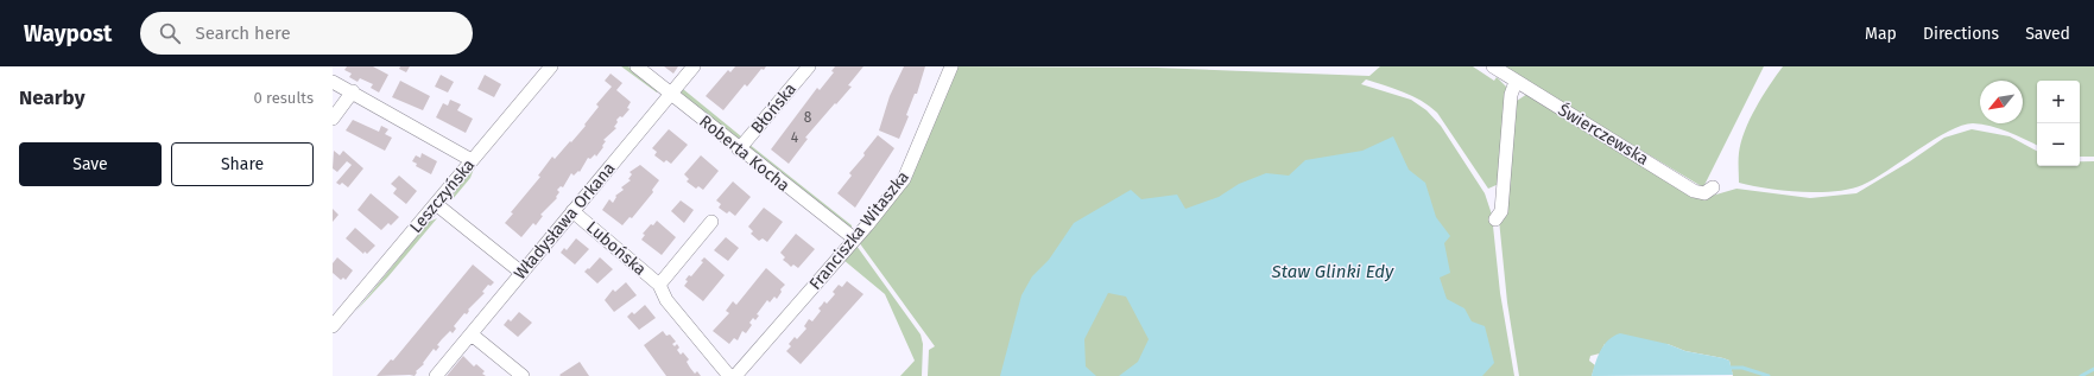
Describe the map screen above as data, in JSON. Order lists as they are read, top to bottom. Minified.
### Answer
{"streets":{"street":["Błońska","Świerczewska","Roberta Kocha","Leszczyńska","Władysława Orkana","Franciszka Witaszka","Lubońska"]},"crossings":[["Błońska","Roberta Kocha"],["Roberta Kocha","Władysława Orkana"],["Roberta Kocha","Franciszka Witaszka"],["Władysława Orkana","Lubońska"]],"water":["Staw Glinki Edy"],"house_numbers":["8","4"],"north":"bottom left","page":{"header":"Waypost","search":"Search here","nav":["Map","Directions","Saved"],"heading":["Nearby","0 results"],"map_buttons":["+","−"],"buttons":["Save","Share"]}}
